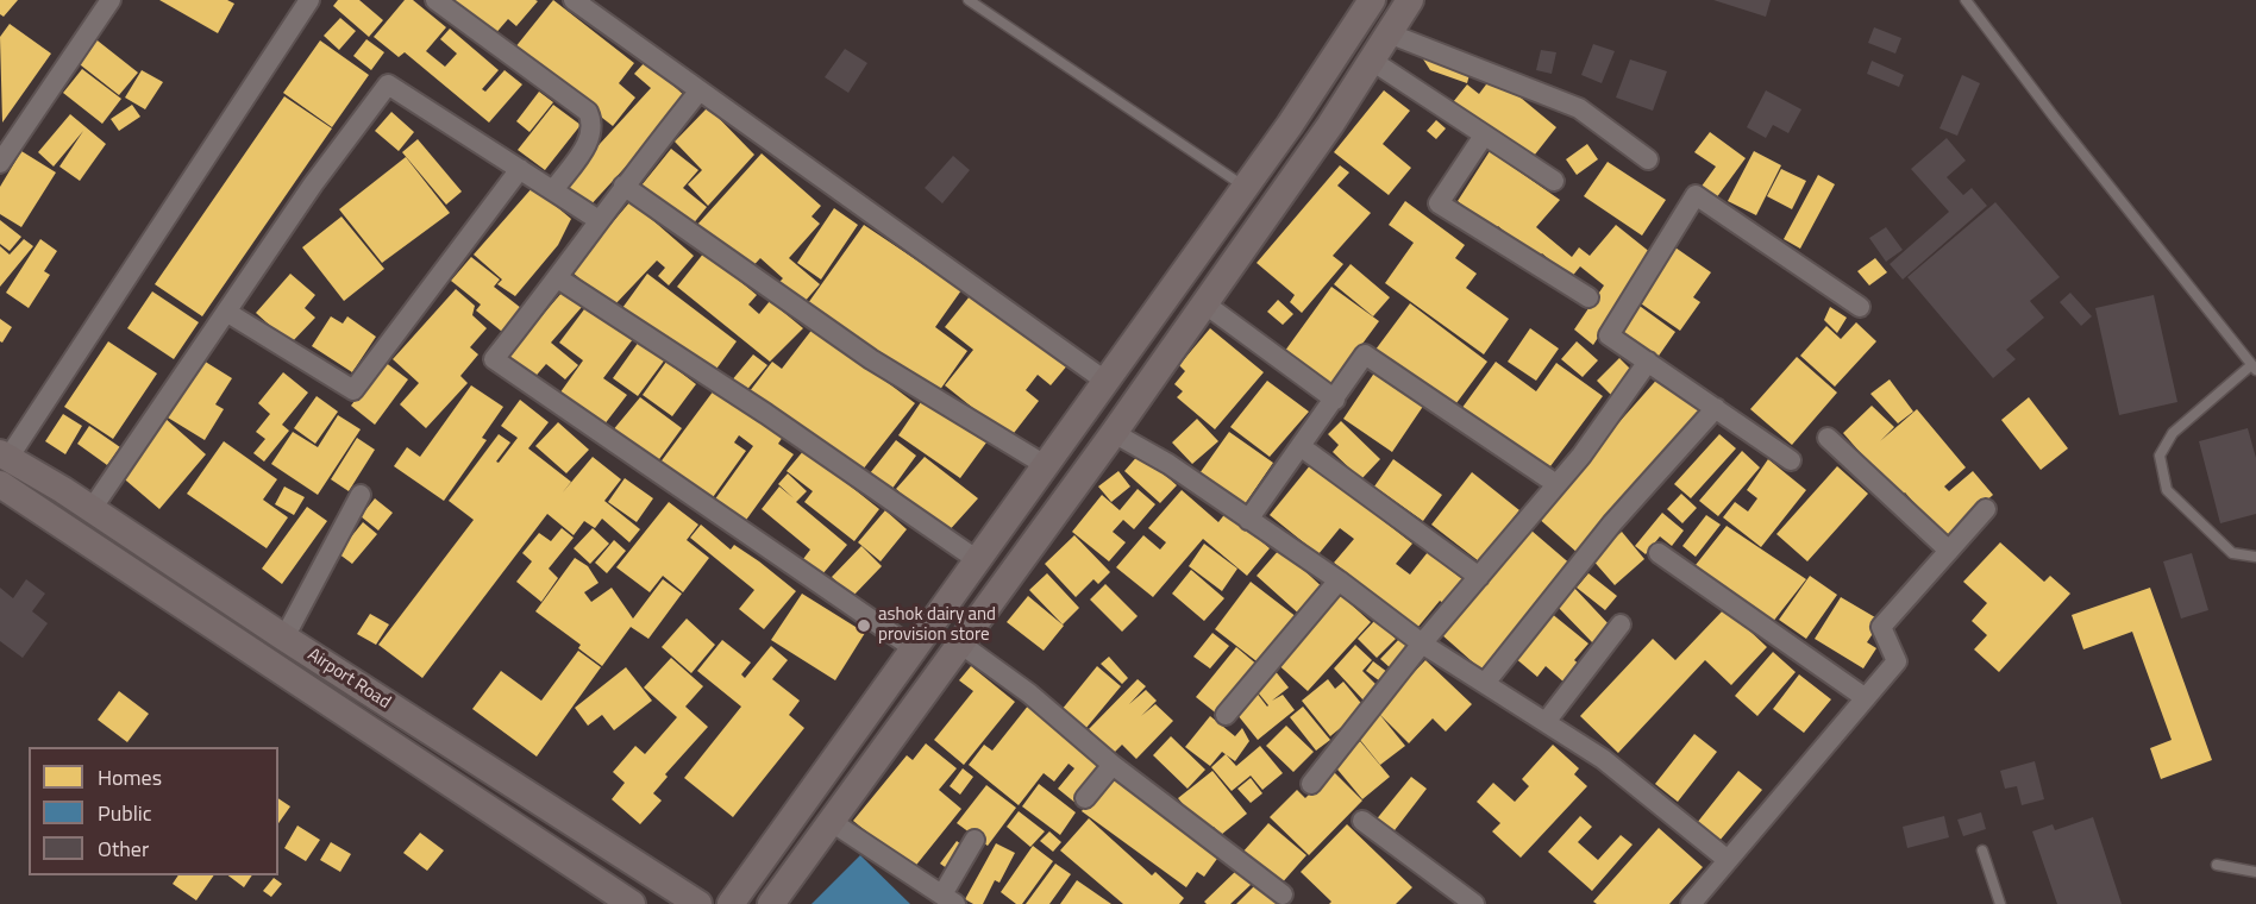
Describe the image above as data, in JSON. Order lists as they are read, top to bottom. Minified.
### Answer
{"streets":{"main road":["Airport Road"]},"places":["ashok dairy and provision store"],"legend":["Homes","Public","Other"]}
